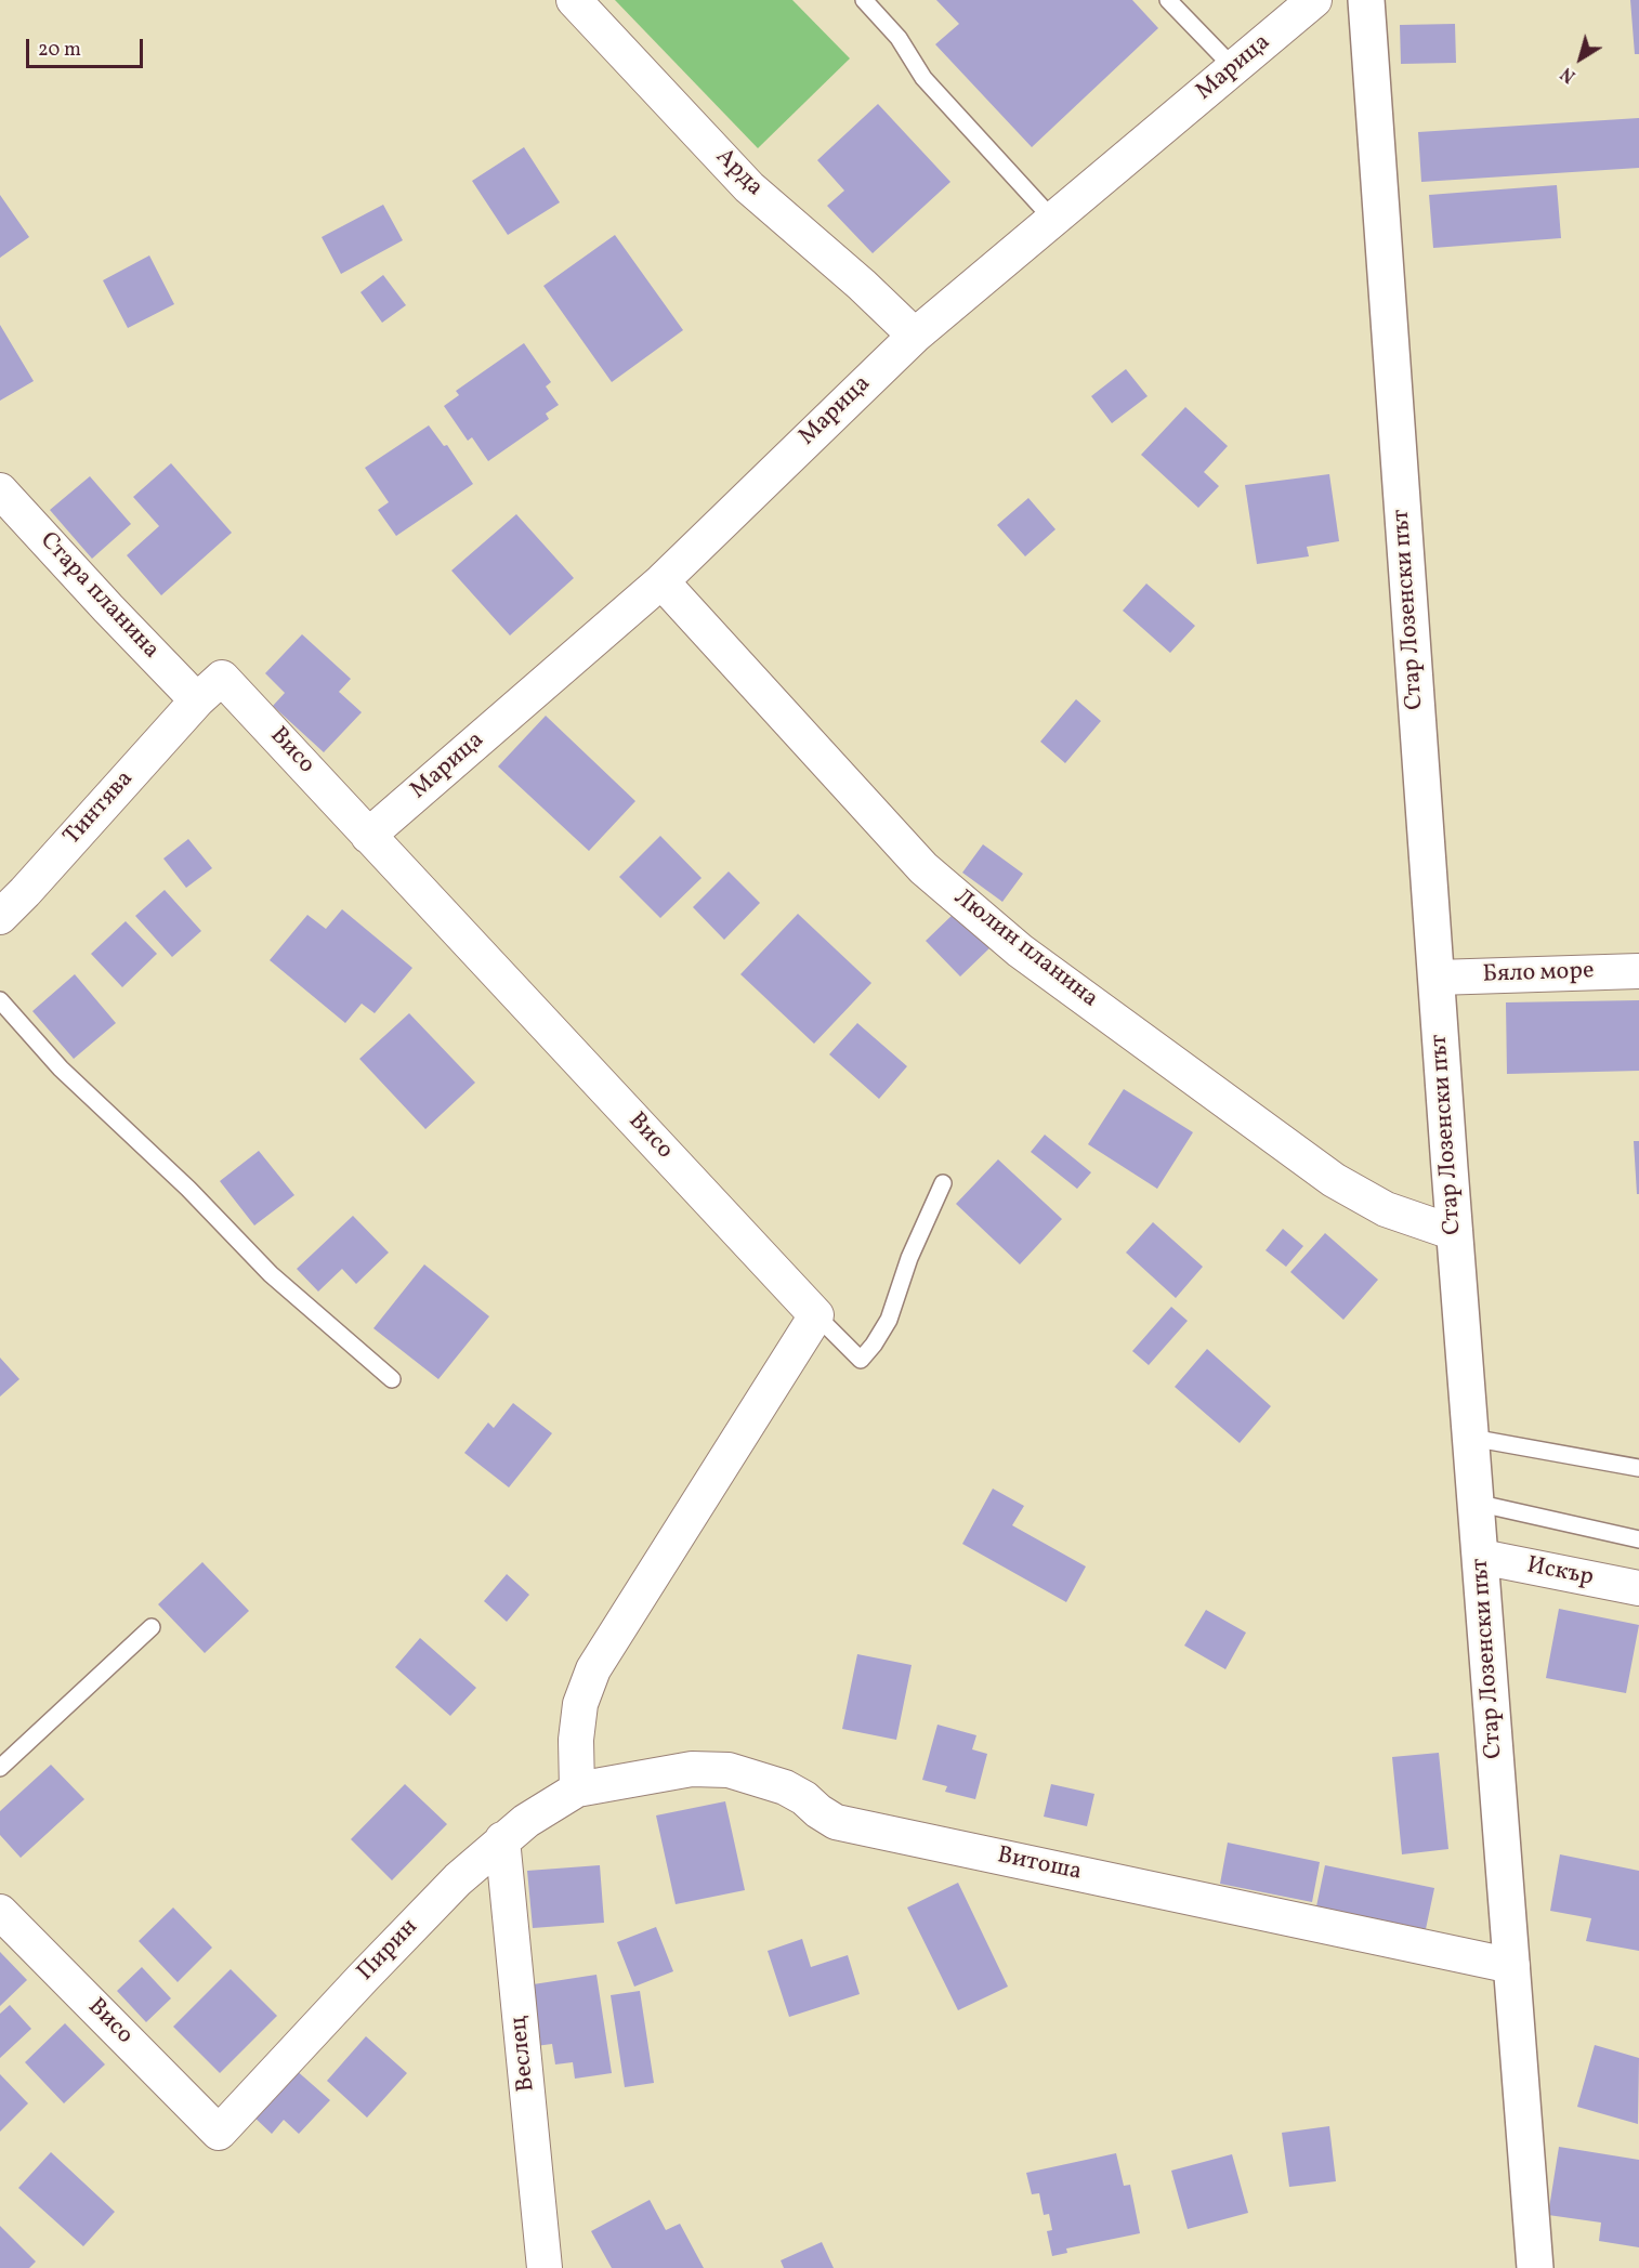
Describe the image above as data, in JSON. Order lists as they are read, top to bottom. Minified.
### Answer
{"streets":{"street":["Марица","Арда","Стара планина","Стар Лозенски път","Висо","Тинтява","Люлин планина","Бяло море","Искър","Витоша","Пирин","Веслец"]},"crossings":[["Марица","Арда"],["Марица","Висо"],["Марица","Люлин планина"],["Стара планина","Висо"],["Стара планина","Тинтява"],["Стар Лозенски път","Люлин планина"],["Стар Лозенски път","Бяло море"],["Стар Лозенски път","Искър"],["Стар Лозенски път","Витоша"],["Висо","Тинтява"],["Висо","Пирин"],["Витоша","Пирин"],["Пирин","Веслец"]],"scale_bar":"20 m","north":"bottom left"}
